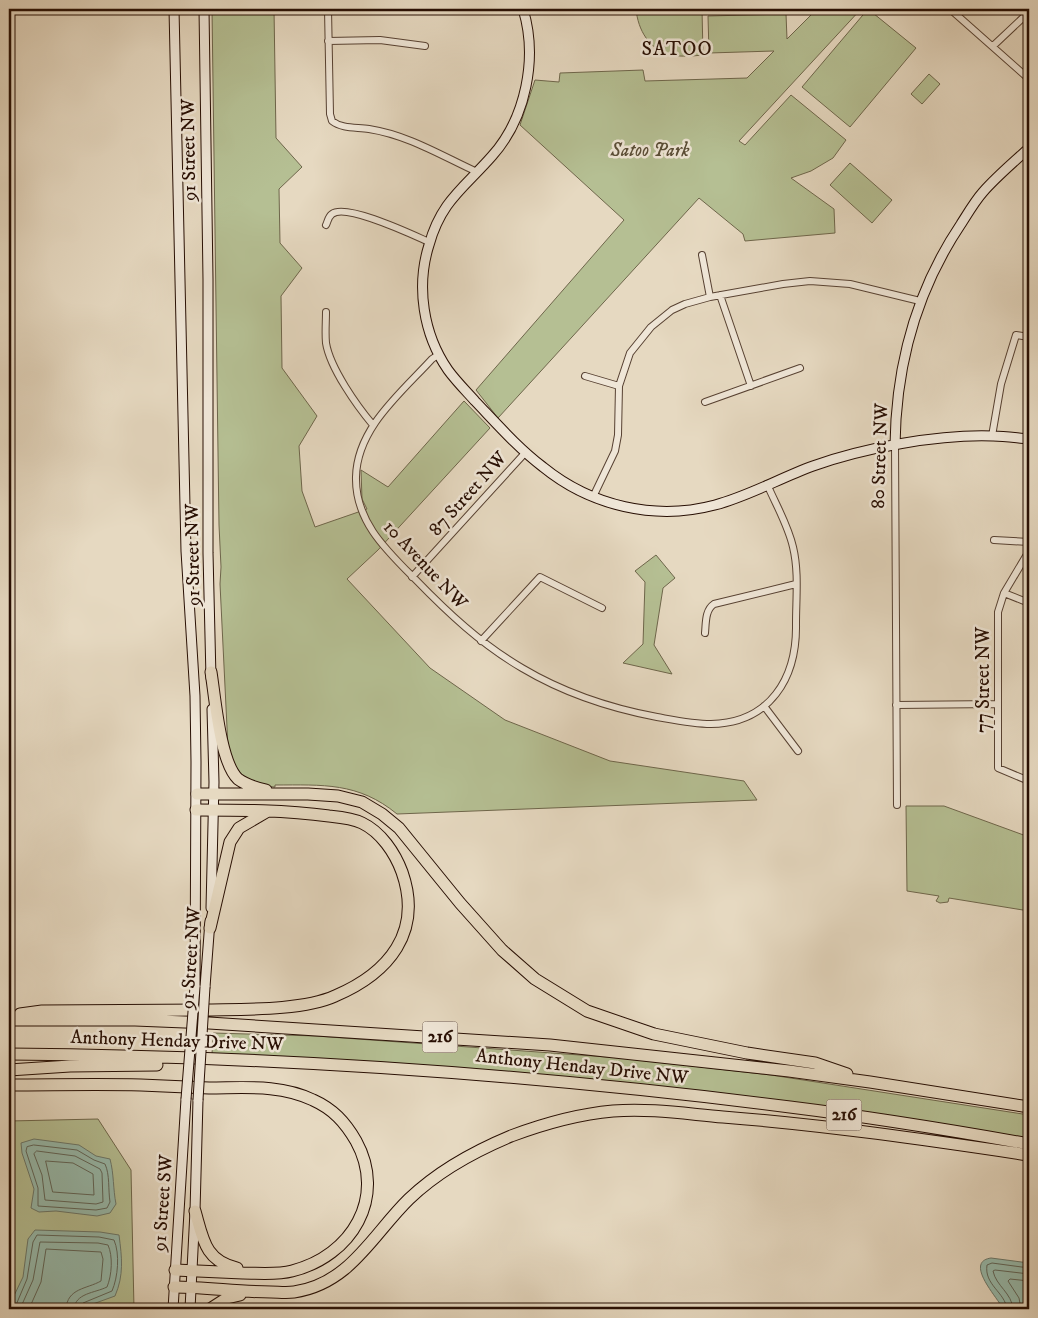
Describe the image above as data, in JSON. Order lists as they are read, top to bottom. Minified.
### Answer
{"streets":{"highway":["216","Anthony Henday Drive NW"],"main road":["91 Street NW","80 Street NW","91 Street SW"],"street":["87 Street NW","10 Avenue NW","77 Street NW"]},"crossings":[["91 Street NW","91 Street SW"],["87 Street NW","10 Avenue NW"]],"districts":["SATOO"],"parks":["Satoo Park"]}
